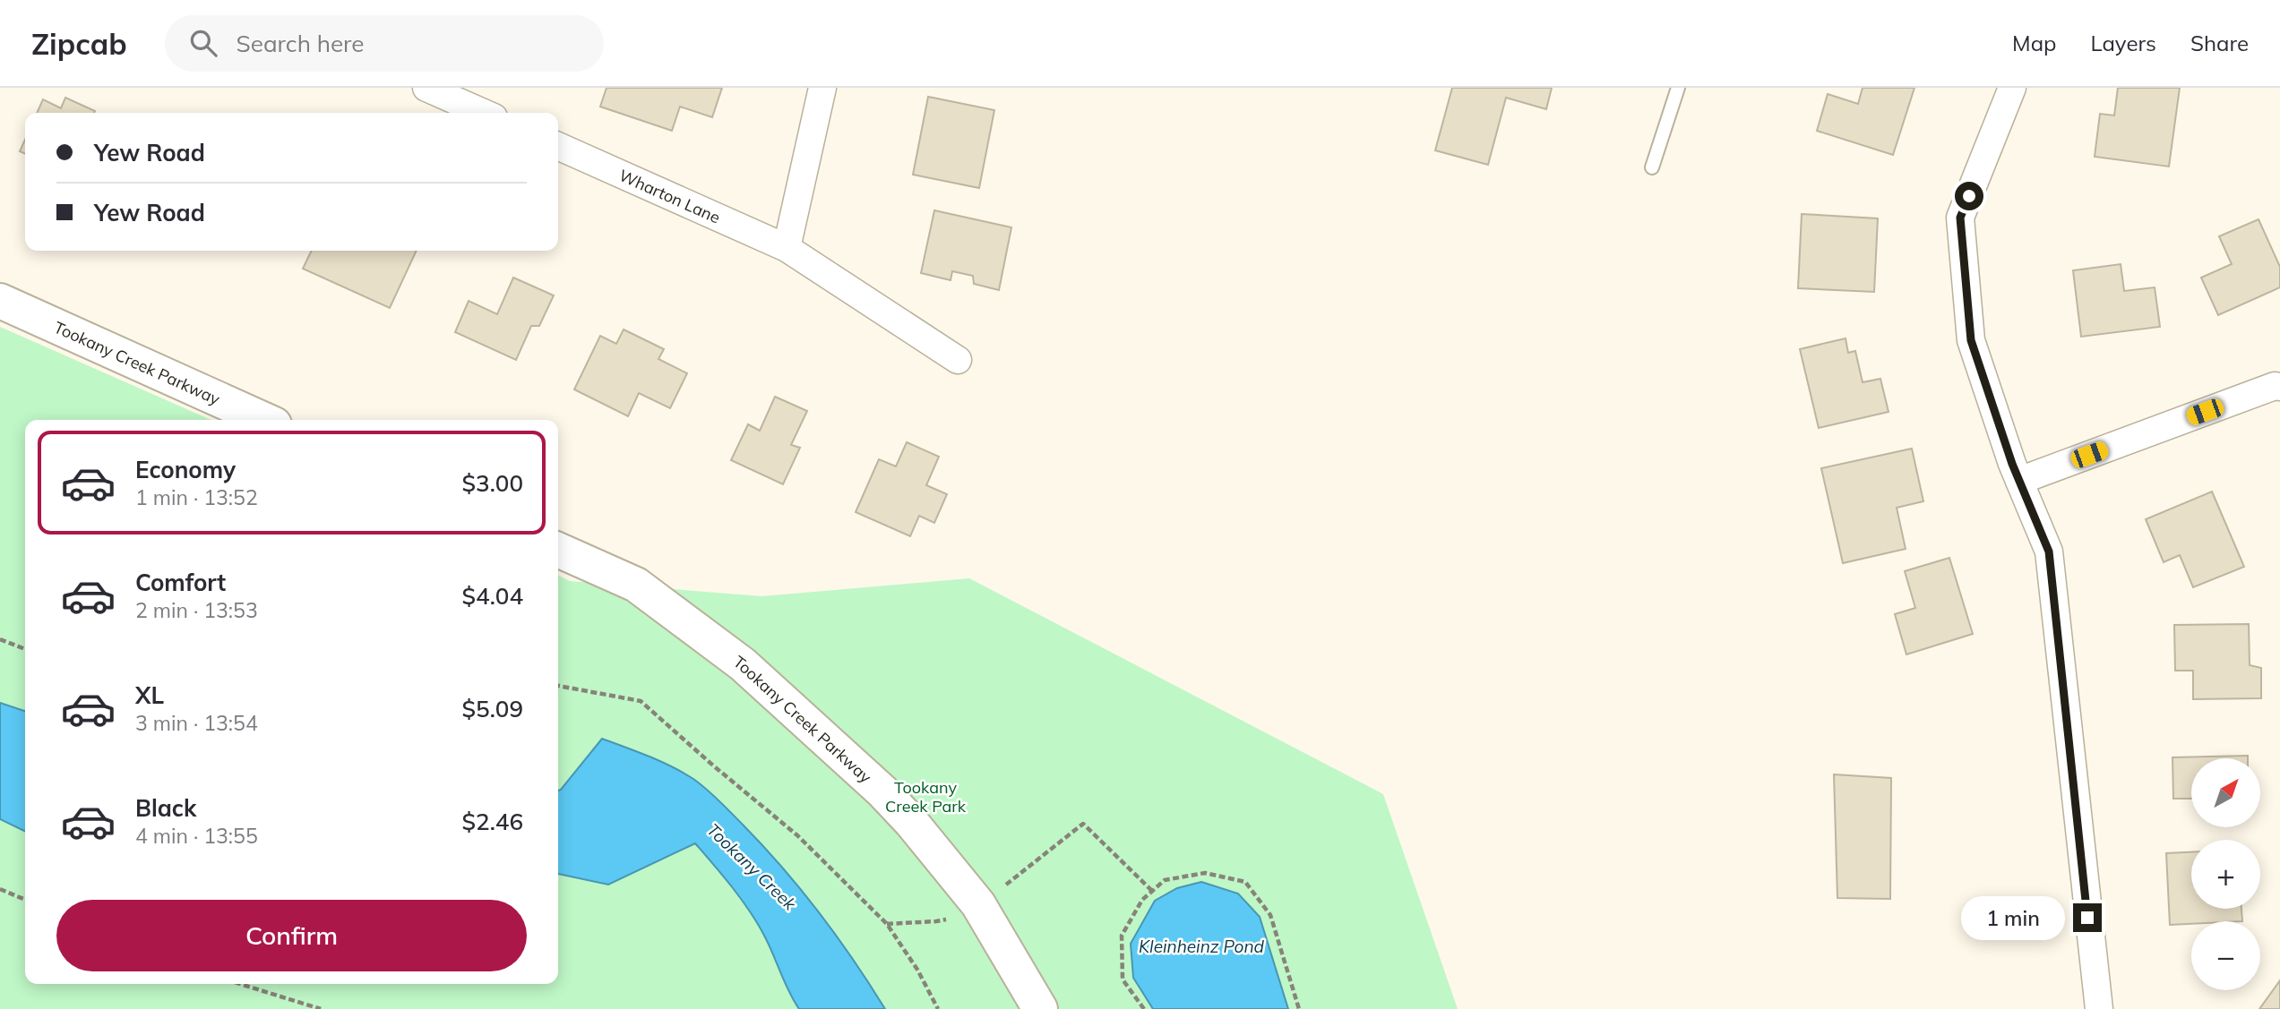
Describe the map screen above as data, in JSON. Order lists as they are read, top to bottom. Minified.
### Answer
{"streets":{"street":["Wharton Lane","Tookany Creek Parkway"]},"water":["Tookany Creek","Kleinheinz Pond"],"parks":["Tookany Creek Park"],"north":"top right","page":{"header":"Zipcab","search":"Search here","nav":["Map","Layers","Share"],"banner":["Yew Road","Yew Road"],"list":[{"name":"Economy","note":"1 min · 13:52","value":"$3.00"},{"name":"Comfort","note":"2 min · 13:53","value":"$4.04"},{"name":"XL","note":"3 min · 13:54","value":"$5.09"},{"name":"Black","note":"4 min · 13:55","value":"$2.46"}],"map_buttons":["+","−"],"buttons":"Confirm","bubble":"1 min"}}
